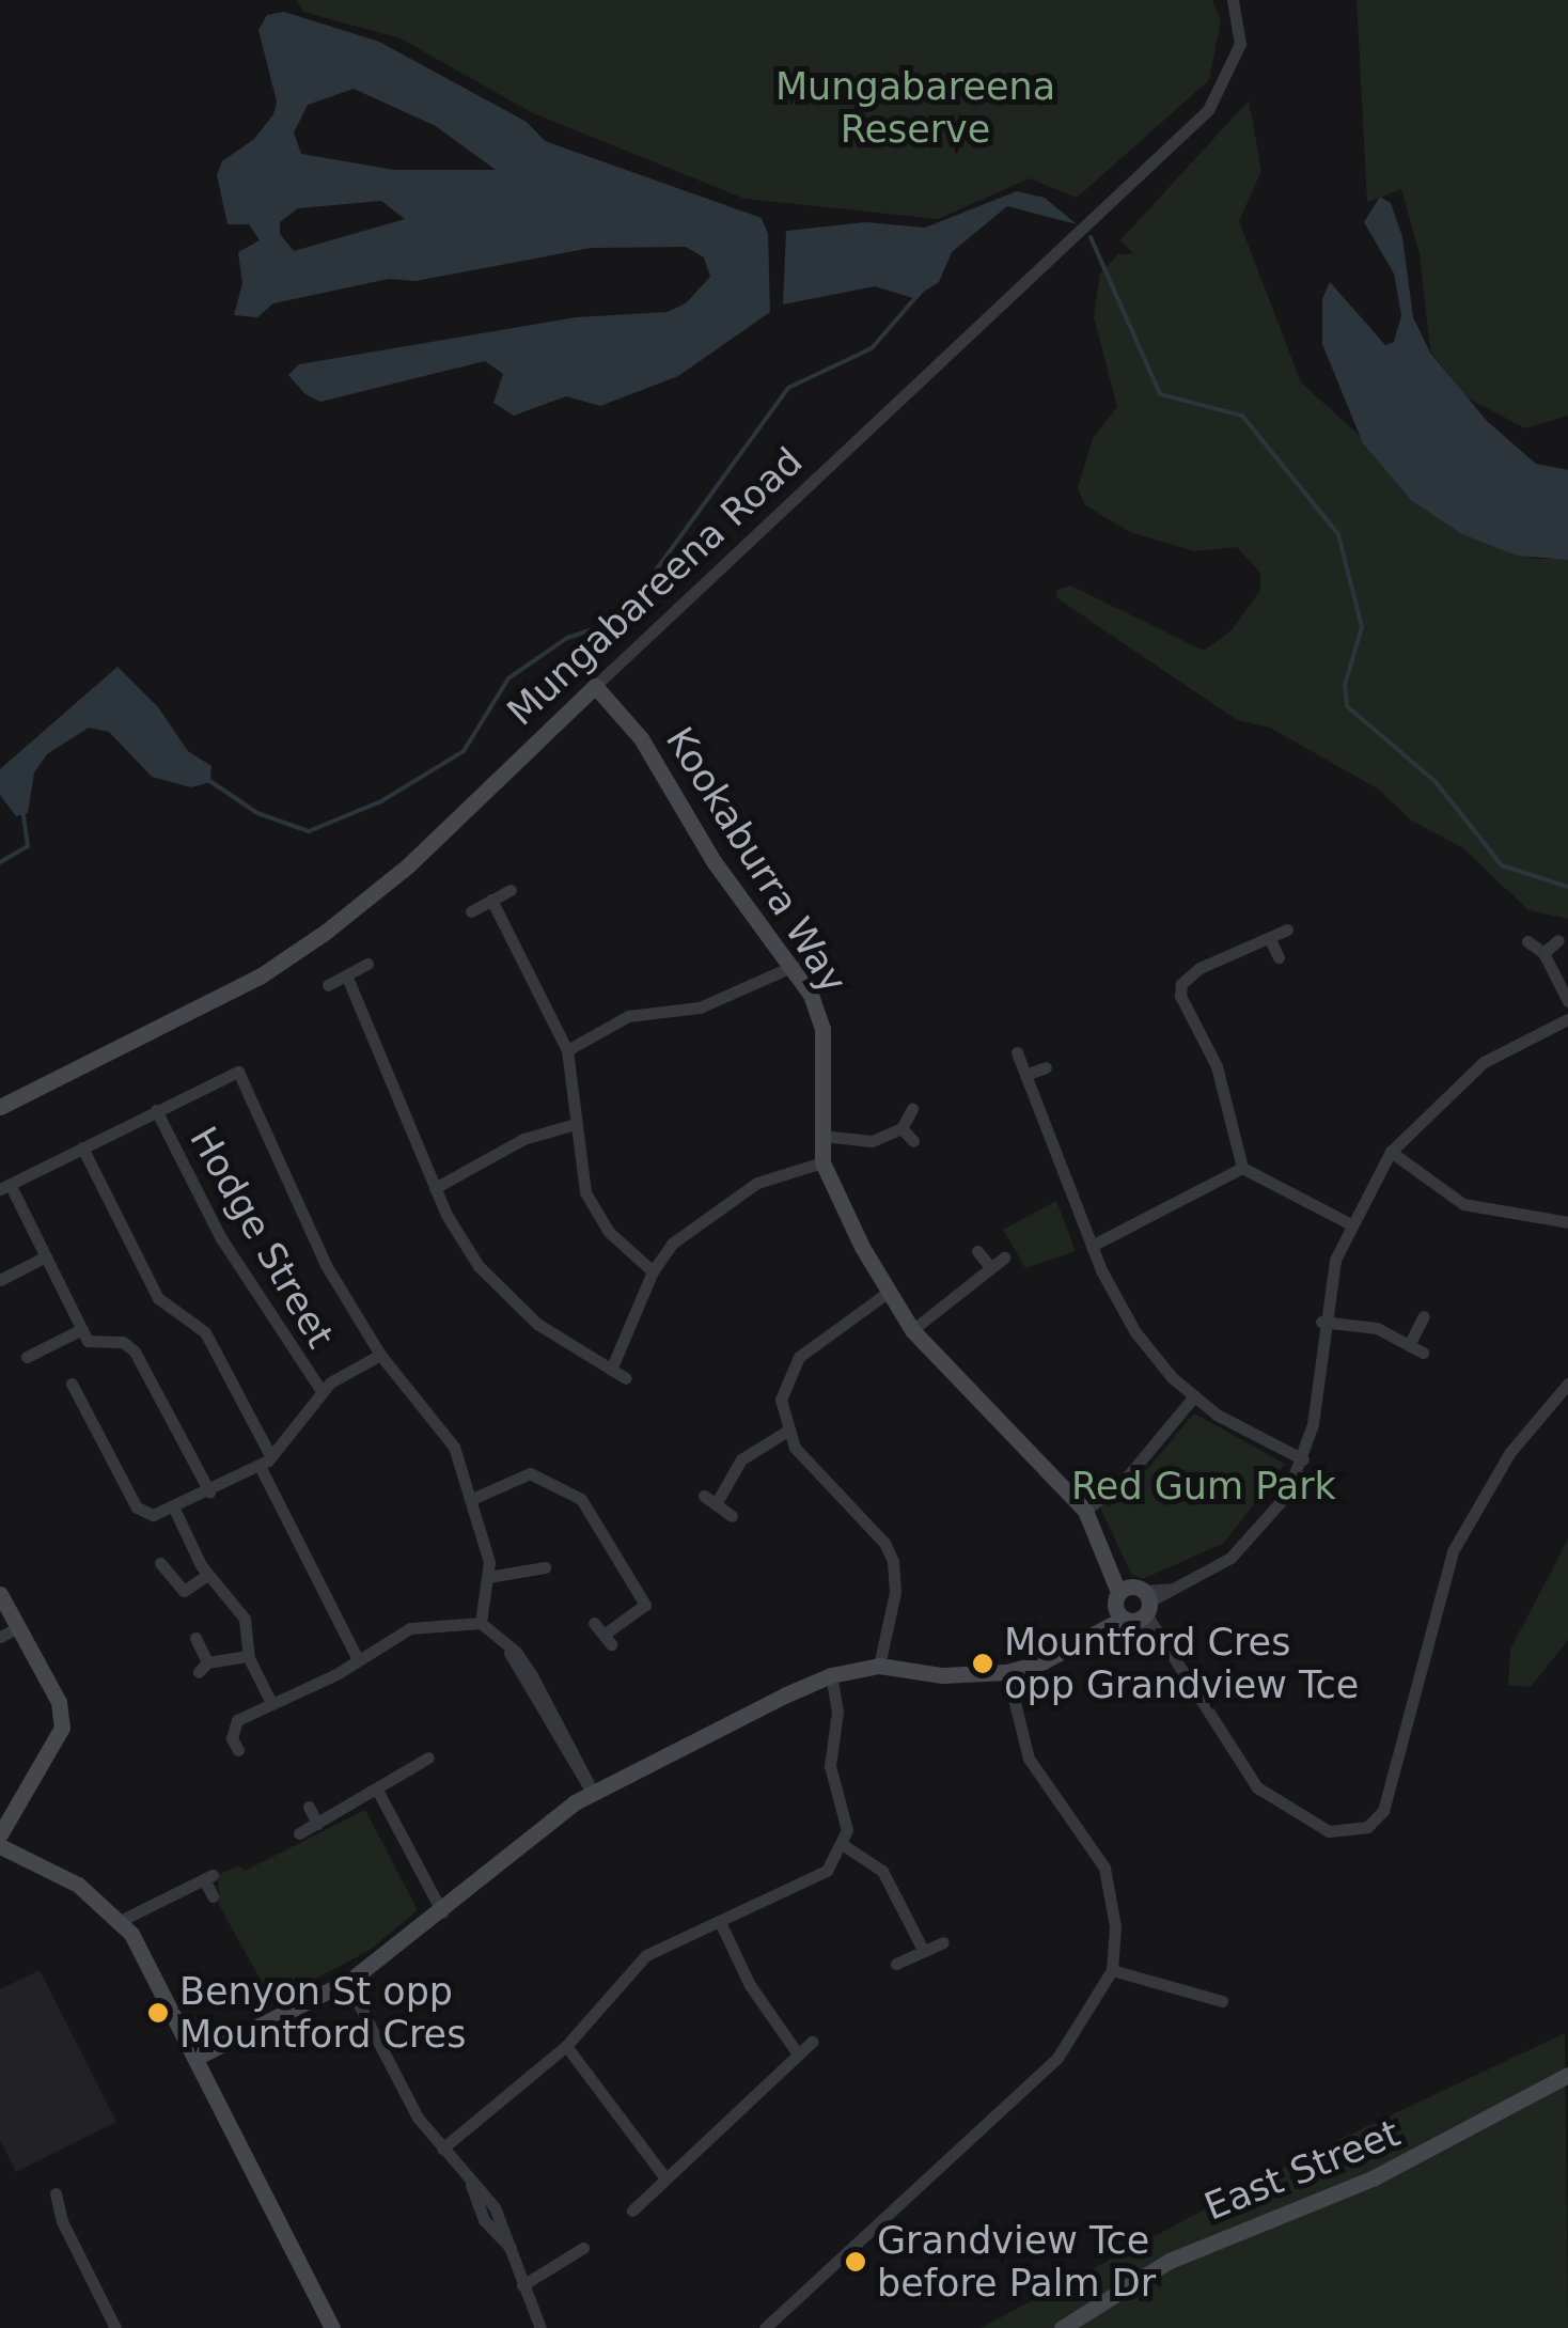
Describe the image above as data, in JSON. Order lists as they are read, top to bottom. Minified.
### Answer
{"streets":{"street":["Mungabareena Road","Kookaburra Way","Hodge Street","East Street"]},"crossings":[["Mungabareena Road","Kookaburra Way"]],"parks":["Mungabareena Reserve","Red Gum Park"],"places":["Mountford Cres opp Grandview Tce","Benyon St opp Mountford Cres","Grandview Tce before Palm Dr"]}
